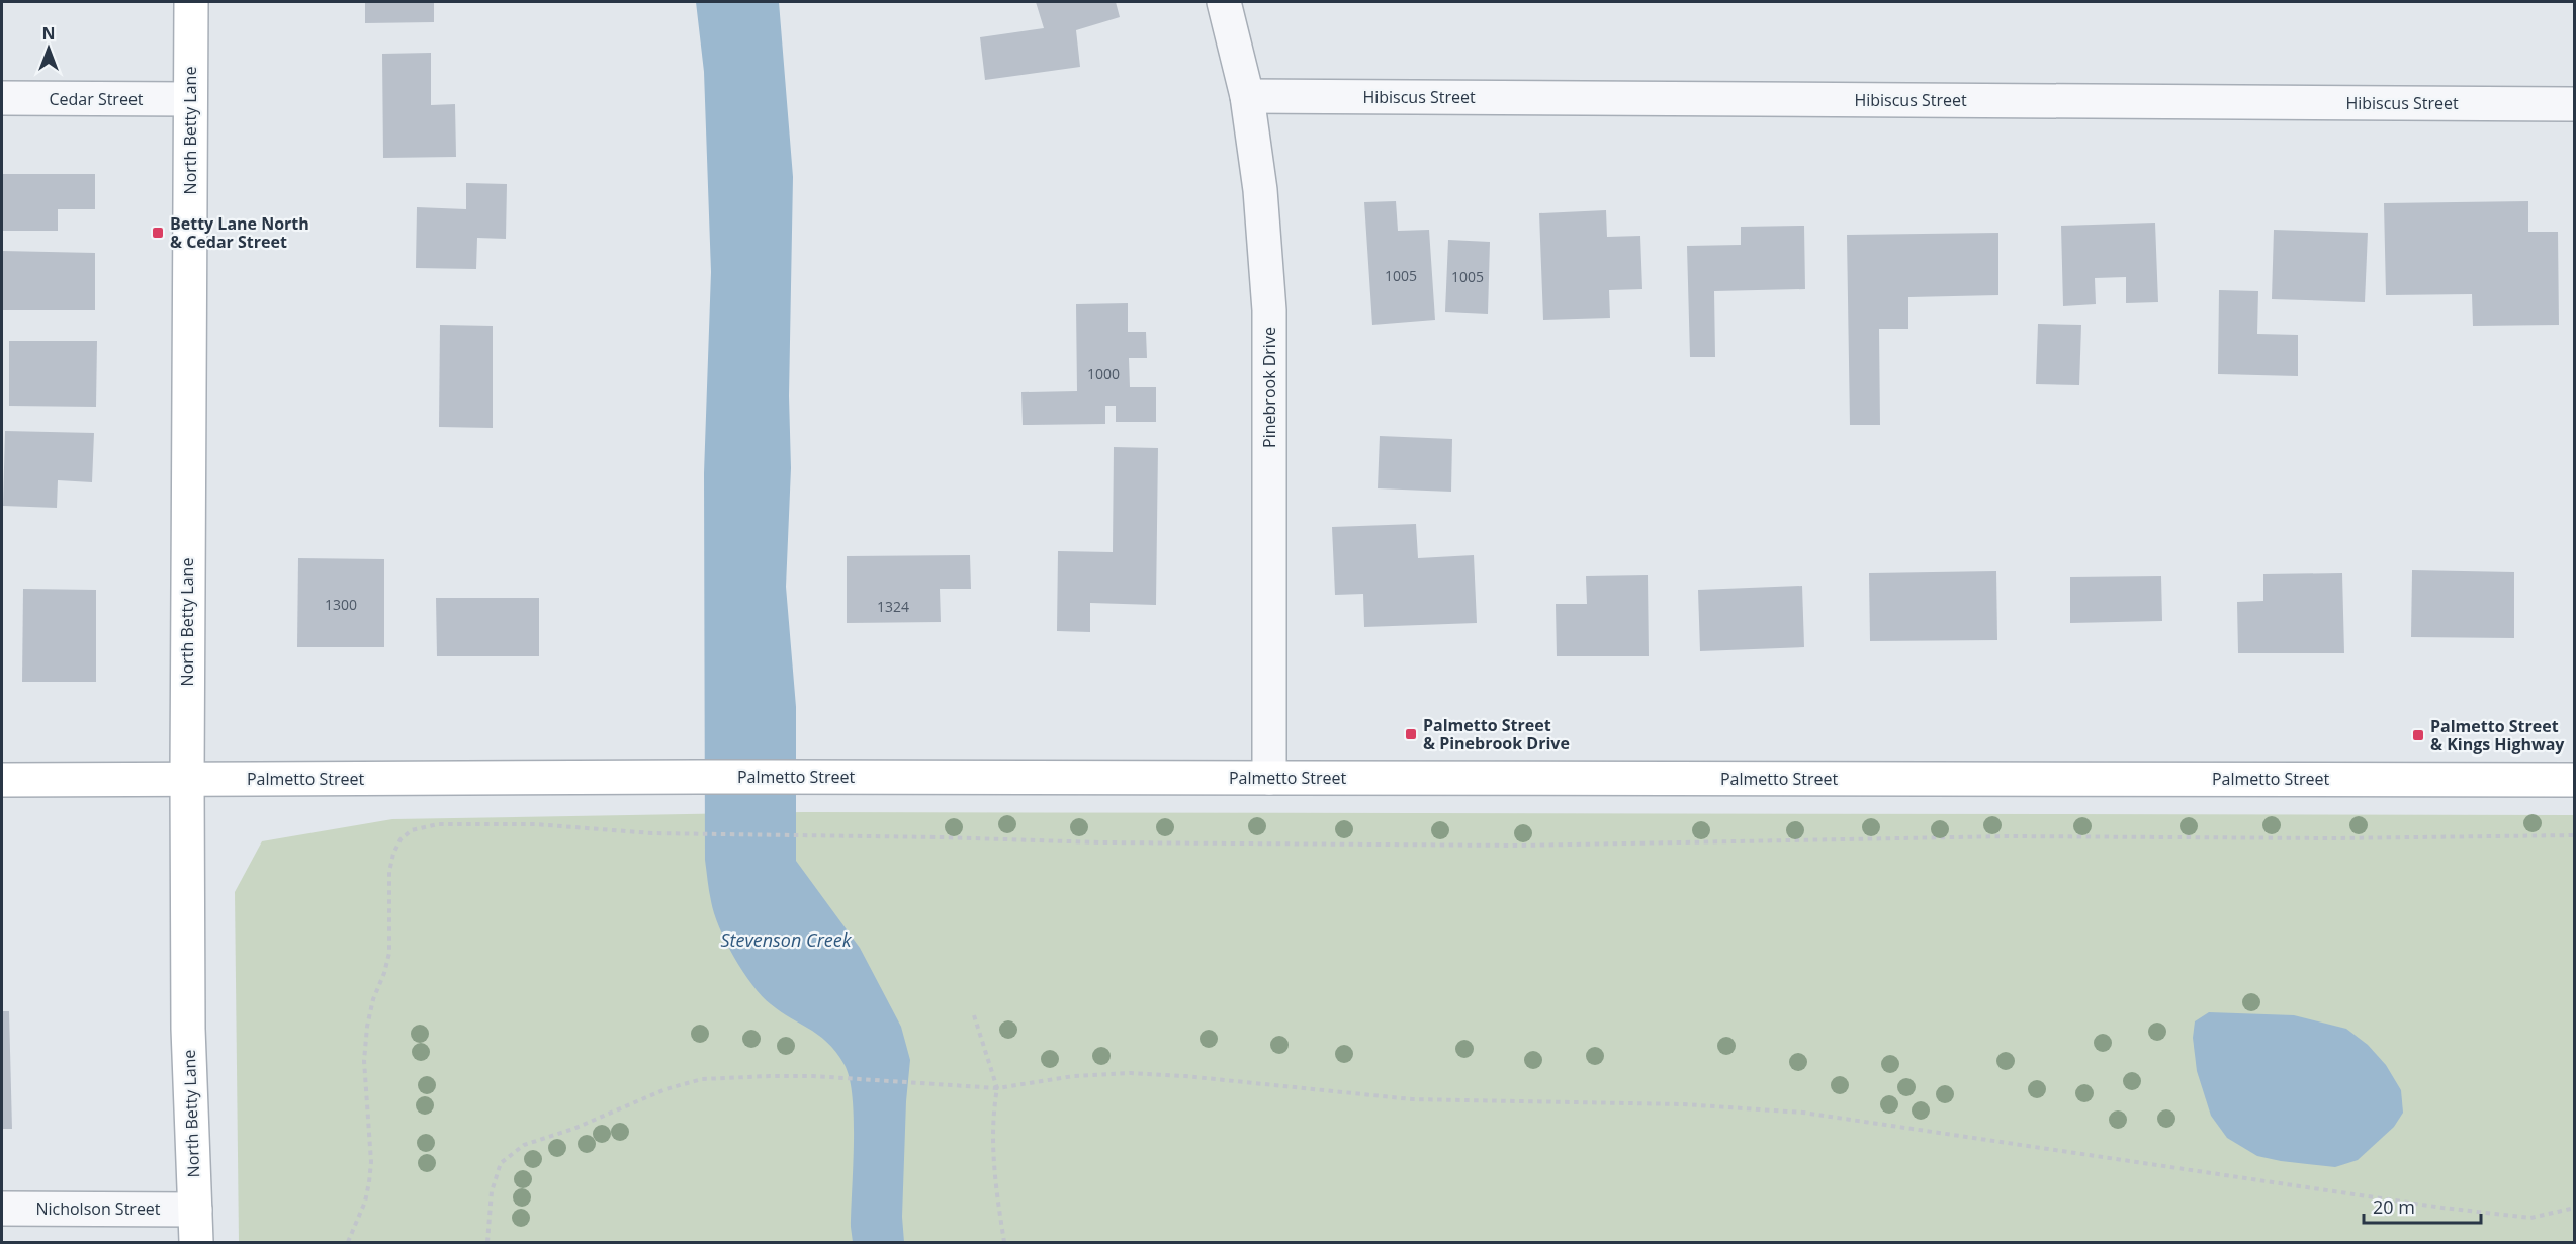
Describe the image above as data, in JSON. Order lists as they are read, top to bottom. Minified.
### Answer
{"streets":{"street":["Hibiscus Street","Cedar Street","North Betty Lane","Pinebrook Drive","Palmetto Street","Nicholson Street"]},"crossings":[["Hibiscus Street","Pinebrook Drive"],["Cedar Street","North Betty Lane"],["North Betty Lane","Palmetto Street"],["North Betty Lane","Nicholson Street"],["Pinebrook Drive","Palmetto Street"]],"water":["Stevenson Creek"],"places":{"transit":["Betty Lane North & Cedar Street","Palmetto Street & Pinebrook Drive","Palmetto Street & Kings Highway"]},"house_numbers":["1005","1005","1000","1300","1324"],"scale_bar":"20 m","north":"top"}
